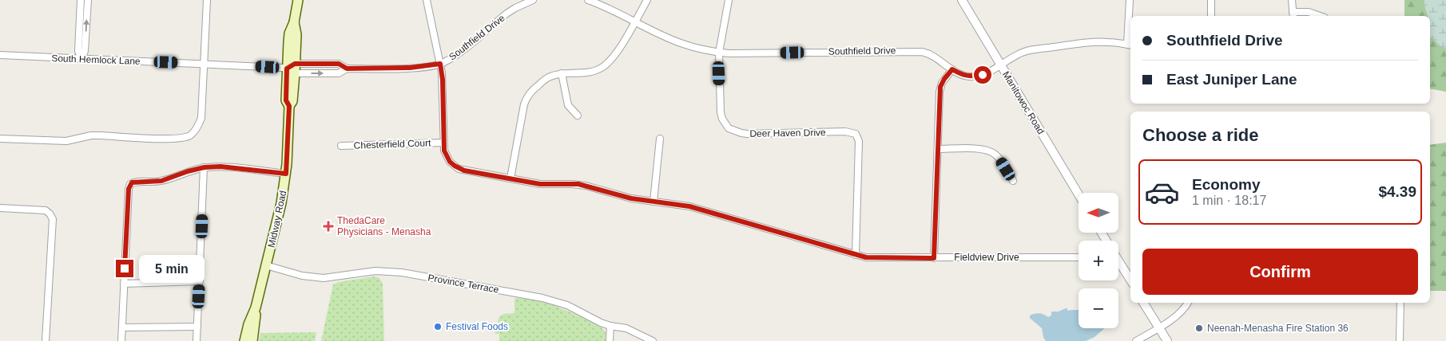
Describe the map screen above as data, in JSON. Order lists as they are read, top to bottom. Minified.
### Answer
{"streets":{"main road":["Midway Road"],"street":["Southfield Drive","South Hemlock Lane","Manitowoc Road","Deer Haven Drive","Chesterfield Court","Fieldview Drive","Province Terrace"]},"crossings":[["Southfield Drive","South Hemlock Lane"],["Southfield Drive","Manitowoc Road"],["Southfield Drive","Deer Haven Drive"],["Southfield Drive","Midway Road"],["Southfield Drive","Fieldview Drive"],["South Hemlock Lane","Midway Road"],["Deer Haven Drive","Fieldview Drive"],["Chesterfield Court","Fieldview Drive"],["Midway Road","Province Terrace"]],"places":{"health":["ThedaCare Physicians - Menasha"],"other":["Festival Foods","Neenah-Menasha Fire Station 36"]},"north":"left","page":{"banner":["Southfield Drive","East Juniper Lane"],"heading":"Choose a ride","list":[{"name":"Economy","note":"1 min · 18:17","value":"$4.39"}],"map_buttons":["+","−"],"buttons":"Confirm","bubble":"5 min"}}
